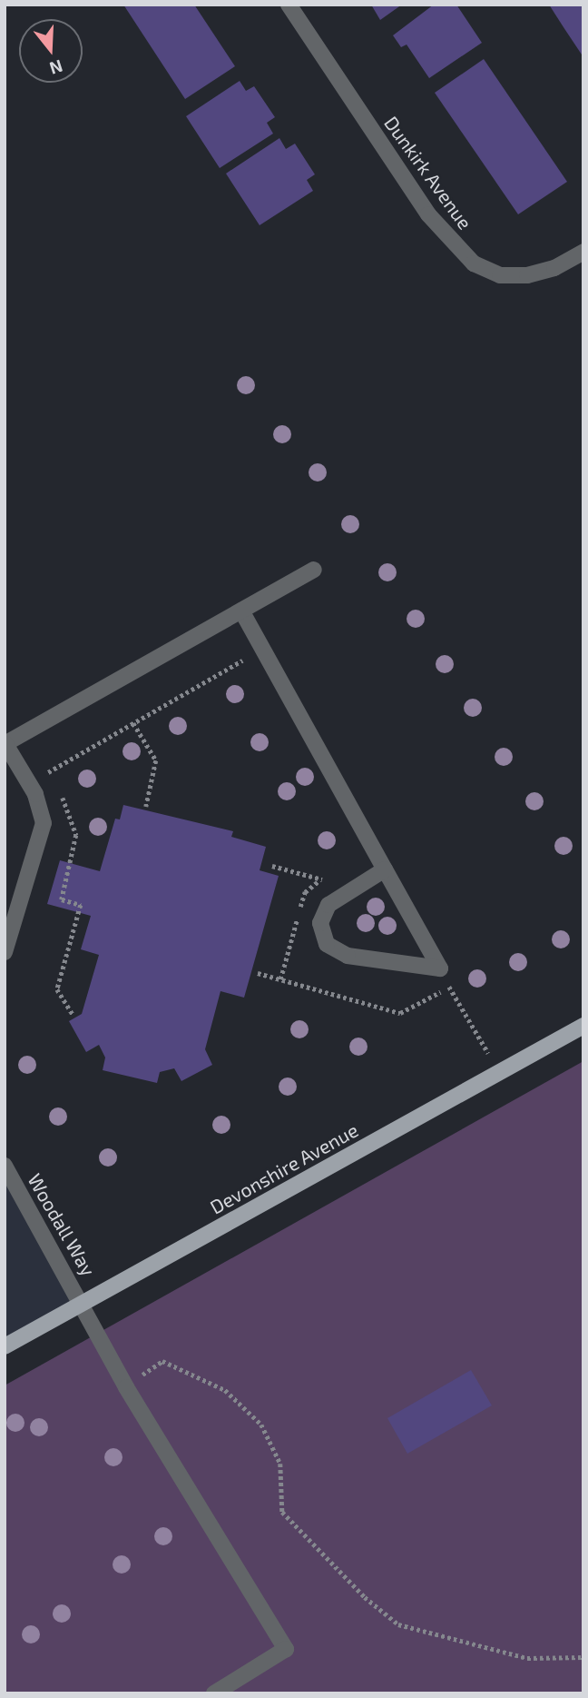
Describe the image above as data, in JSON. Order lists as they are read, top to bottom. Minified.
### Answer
{"streets":{"main road":["Devonshire Avenue"],"street":["Dunkirk Avenue","Woodall Way"]},"crossings":[["Devonshire Avenue","Woodall Way"]],"north":"bottom"}
